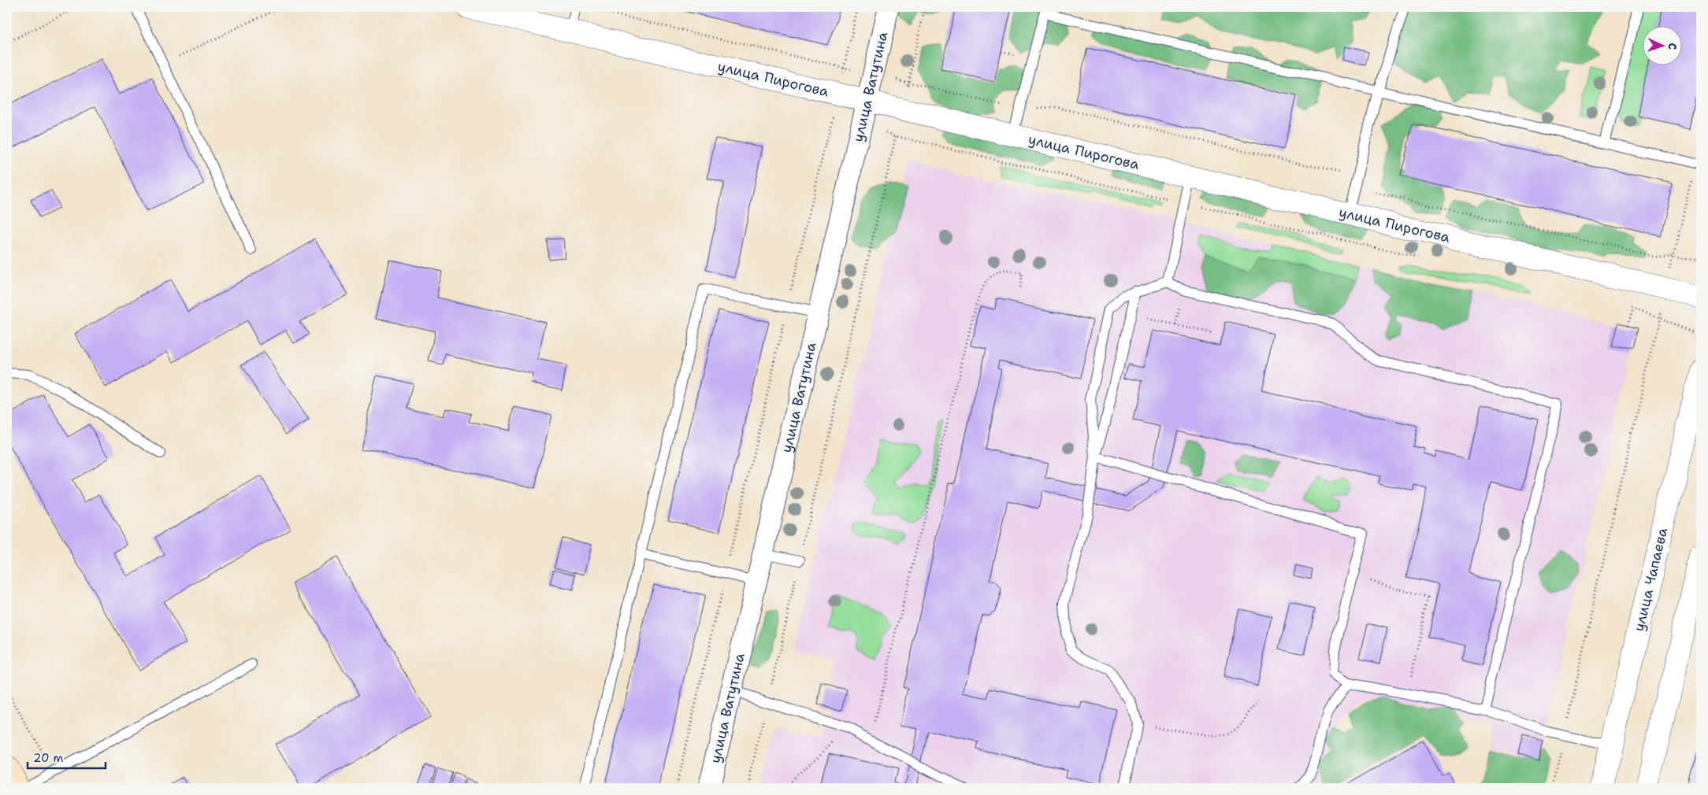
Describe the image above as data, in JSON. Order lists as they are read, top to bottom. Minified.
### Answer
{"streets":{"street":["улица Пирогова","улица Ватутина","улица Чапаева"]},"crossings":[["улица Пирогова","улица Ватутина"]],"scale_bar":"20 m","north":"right"}
